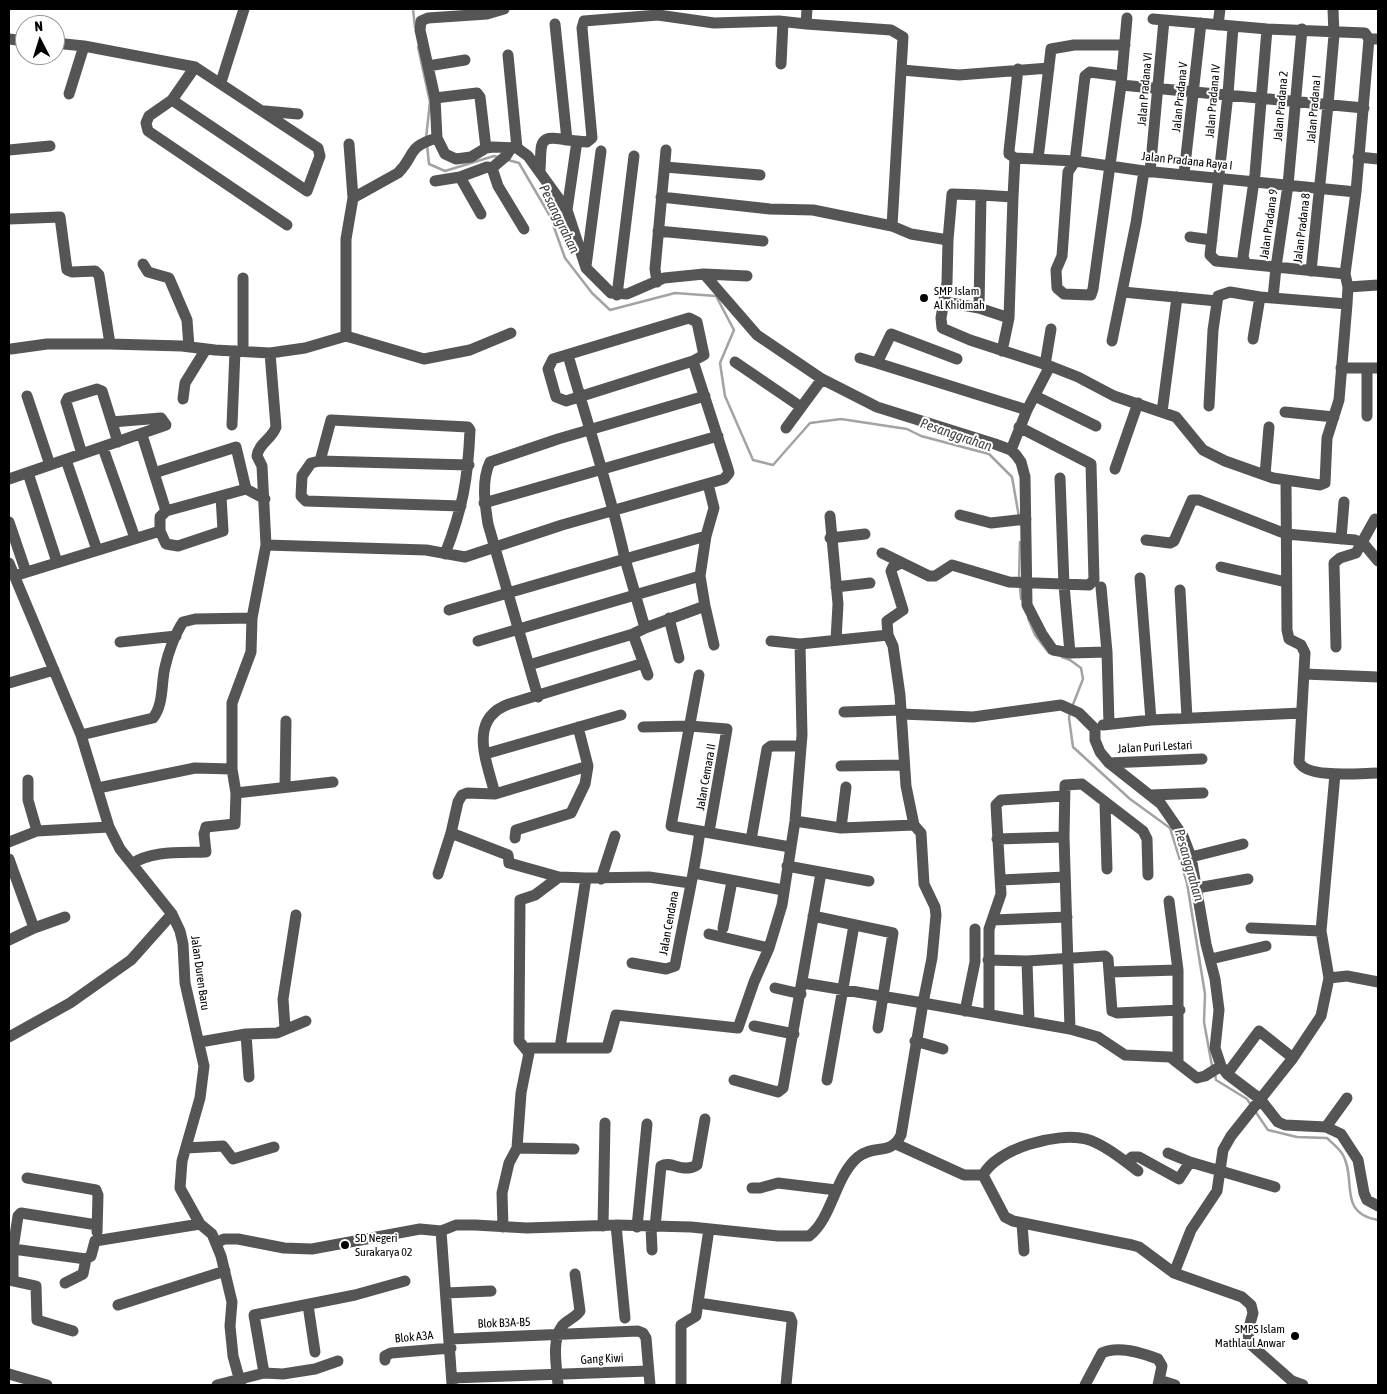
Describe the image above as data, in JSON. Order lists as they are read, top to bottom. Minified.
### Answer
{"streets":{"street":["Jalan Pradana VI","Jalan Pradana V","Jalan Pradana IV","Jalan Pradana 2","Jalan Pradana I","Jalan Pradana Raya I","Jalan Pradana 9","Jalan Pradana 8","Jalan Puri Lestari","Jalan Cemara II","Jalan Cendana","Jalan Duren Baru","Blok B3A-B5","Blok A3A","Gang Kiwi"]},"crossings":[["Jalan Pradana VI","Jalan Pradana V"],["Jalan Pradana VI","Jalan Pradana Raya I"],["Jalan Pradana V","Jalan Pradana Raya I"],["Jalan Pradana IV","Jalan Pradana Raya I"],["Jalan Pradana 2","Jalan Pradana Raya I"],["Jalan Pradana 2","Jalan Pradana 9"],["Jalan Pradana I","Jalan Pradana Raya I"],["Jalan Pradana I","Jalan Pradana 8"],["Jalan Pradana Raya I","Jalan Pradana 9"],["Jalan Pradana Raya I","Jalan Pradana 8"],["Blok B3A-B5","Blok A3A"],["Blok B3A-B5","Gang Kiwi"]],"water":["Pesanggrahan"],"places":["SMP Islam Al Khidmah","SD Negeri Surakarya 02","SMPS Islam Mathlaul Anwar"],"north":"top"}
